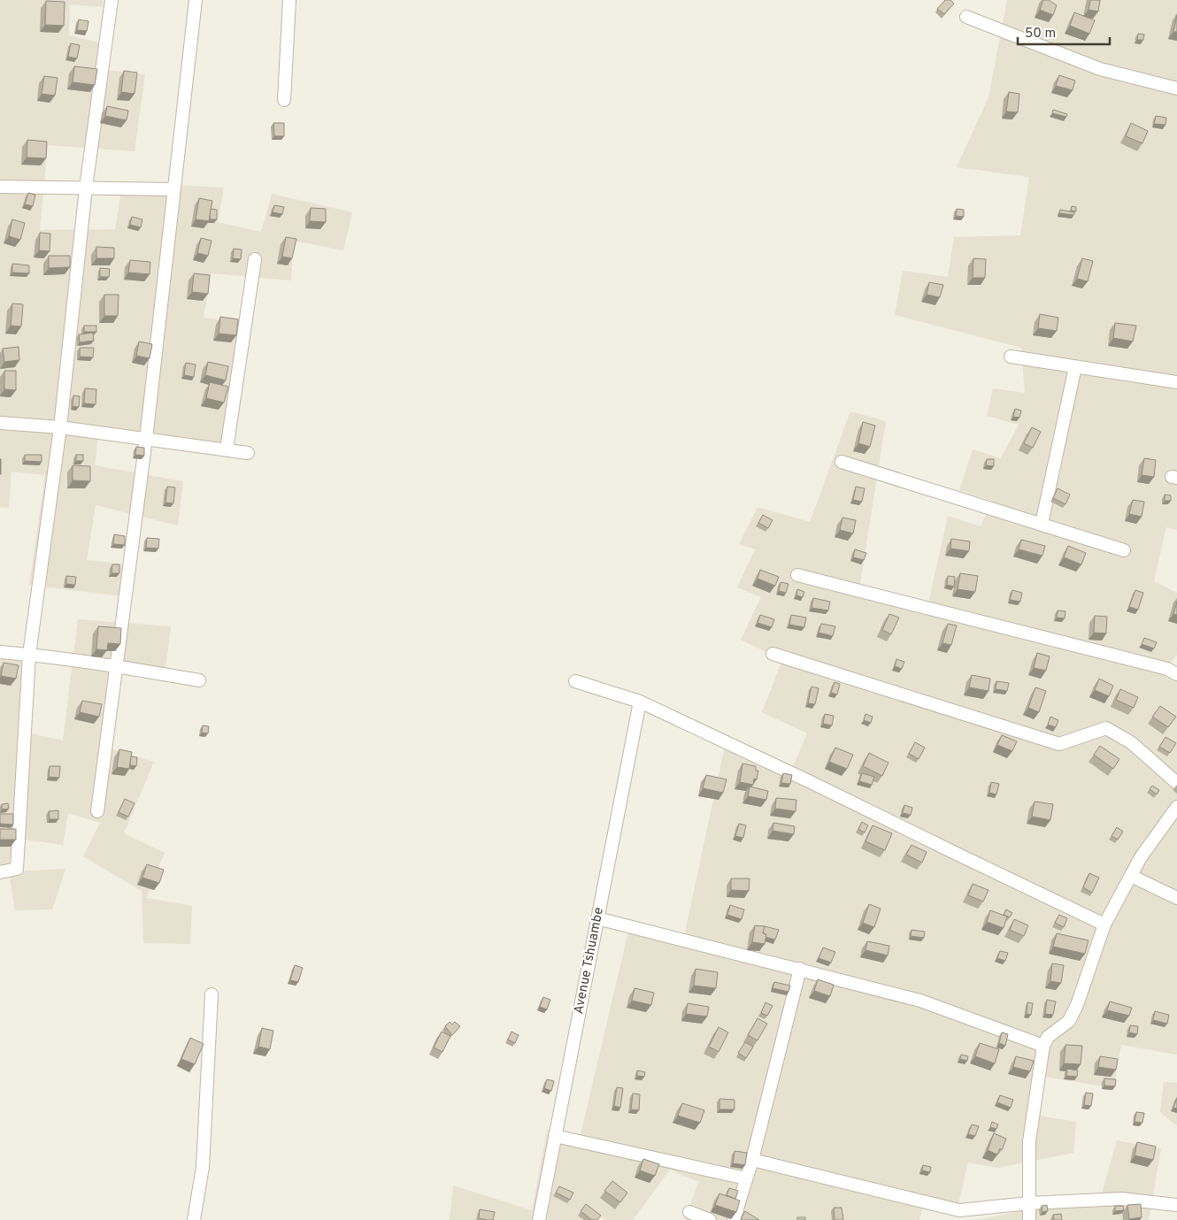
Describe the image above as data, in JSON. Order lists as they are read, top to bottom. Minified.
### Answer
{"streets":{"street":["Avenue Tshuambe"]},"scale_bar":"50 m"}
